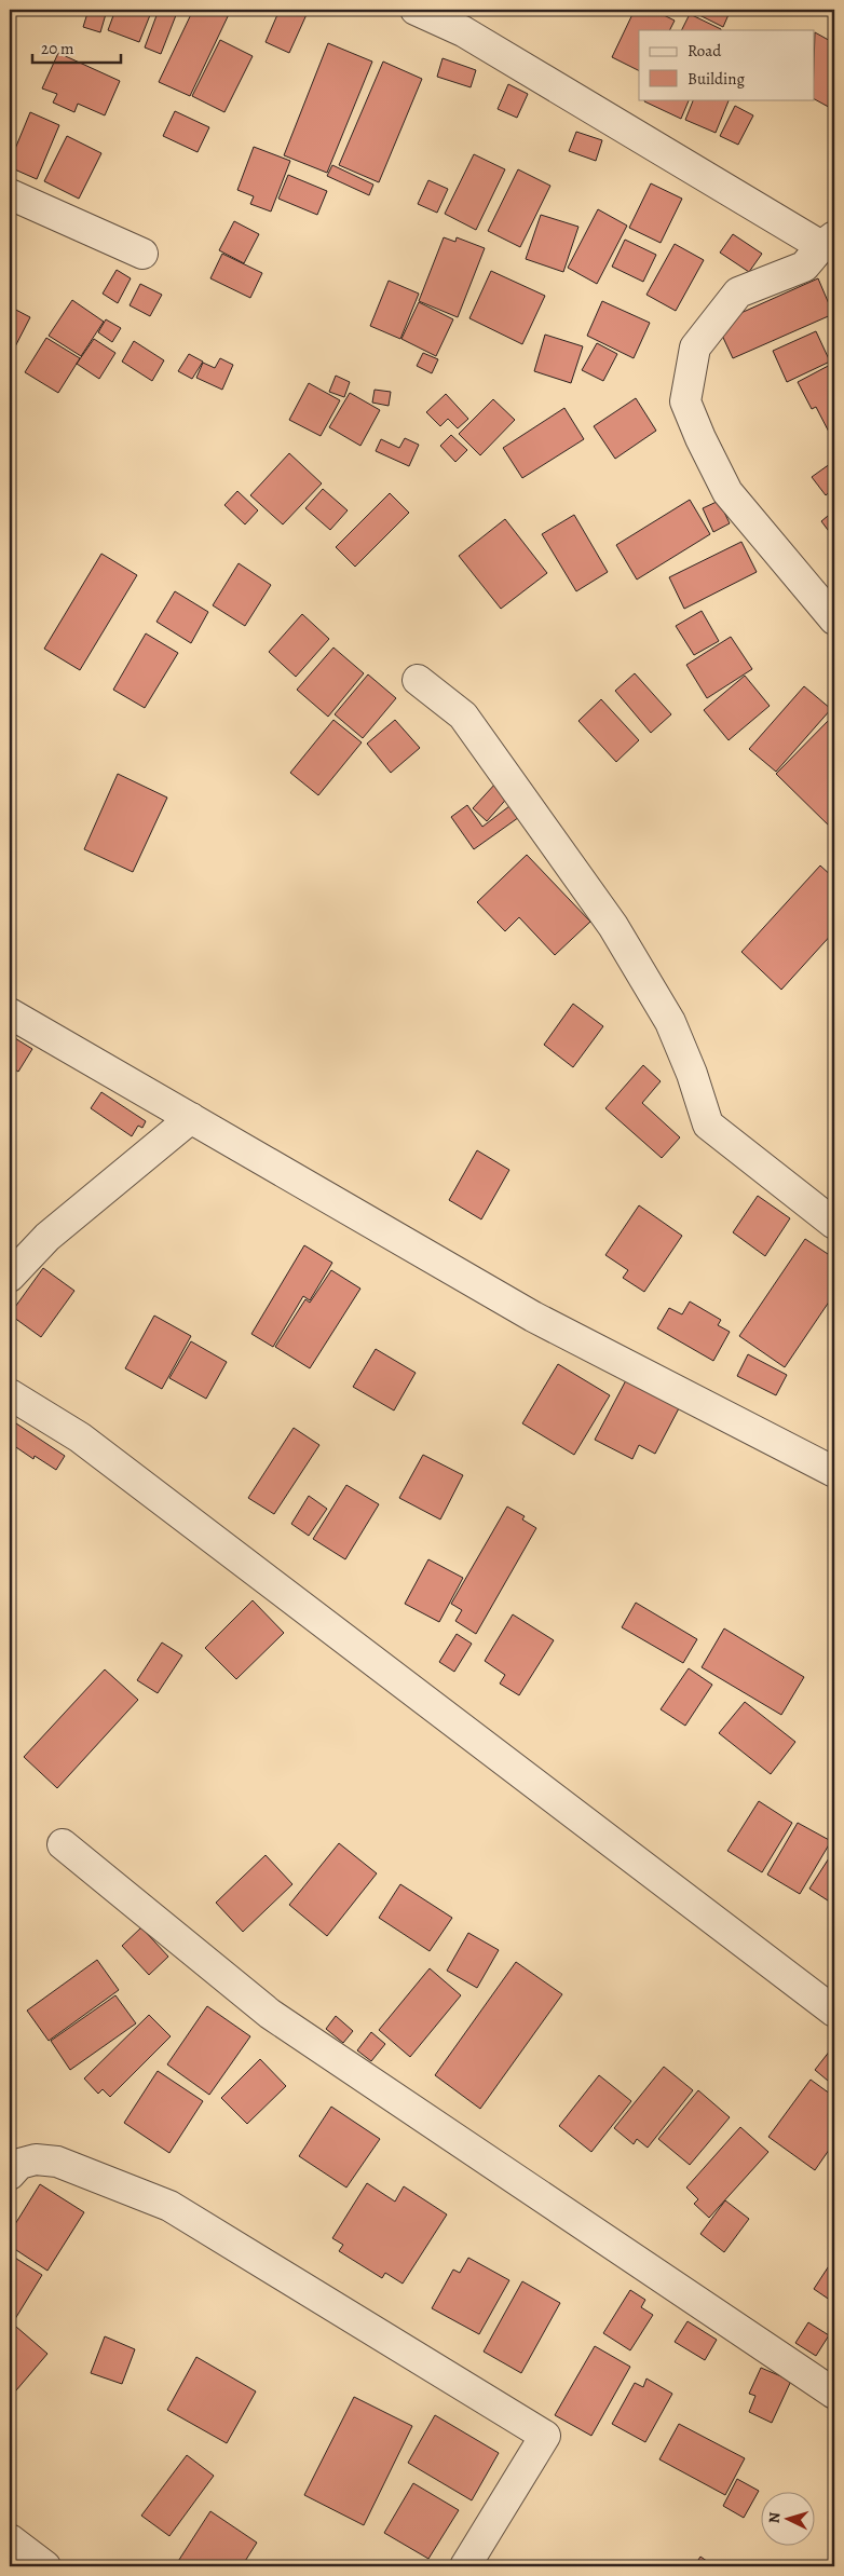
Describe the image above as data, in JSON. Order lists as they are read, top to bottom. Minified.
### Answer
{"legend":["Road","Building"],"scale_bar":"20 m","north":"left"}
